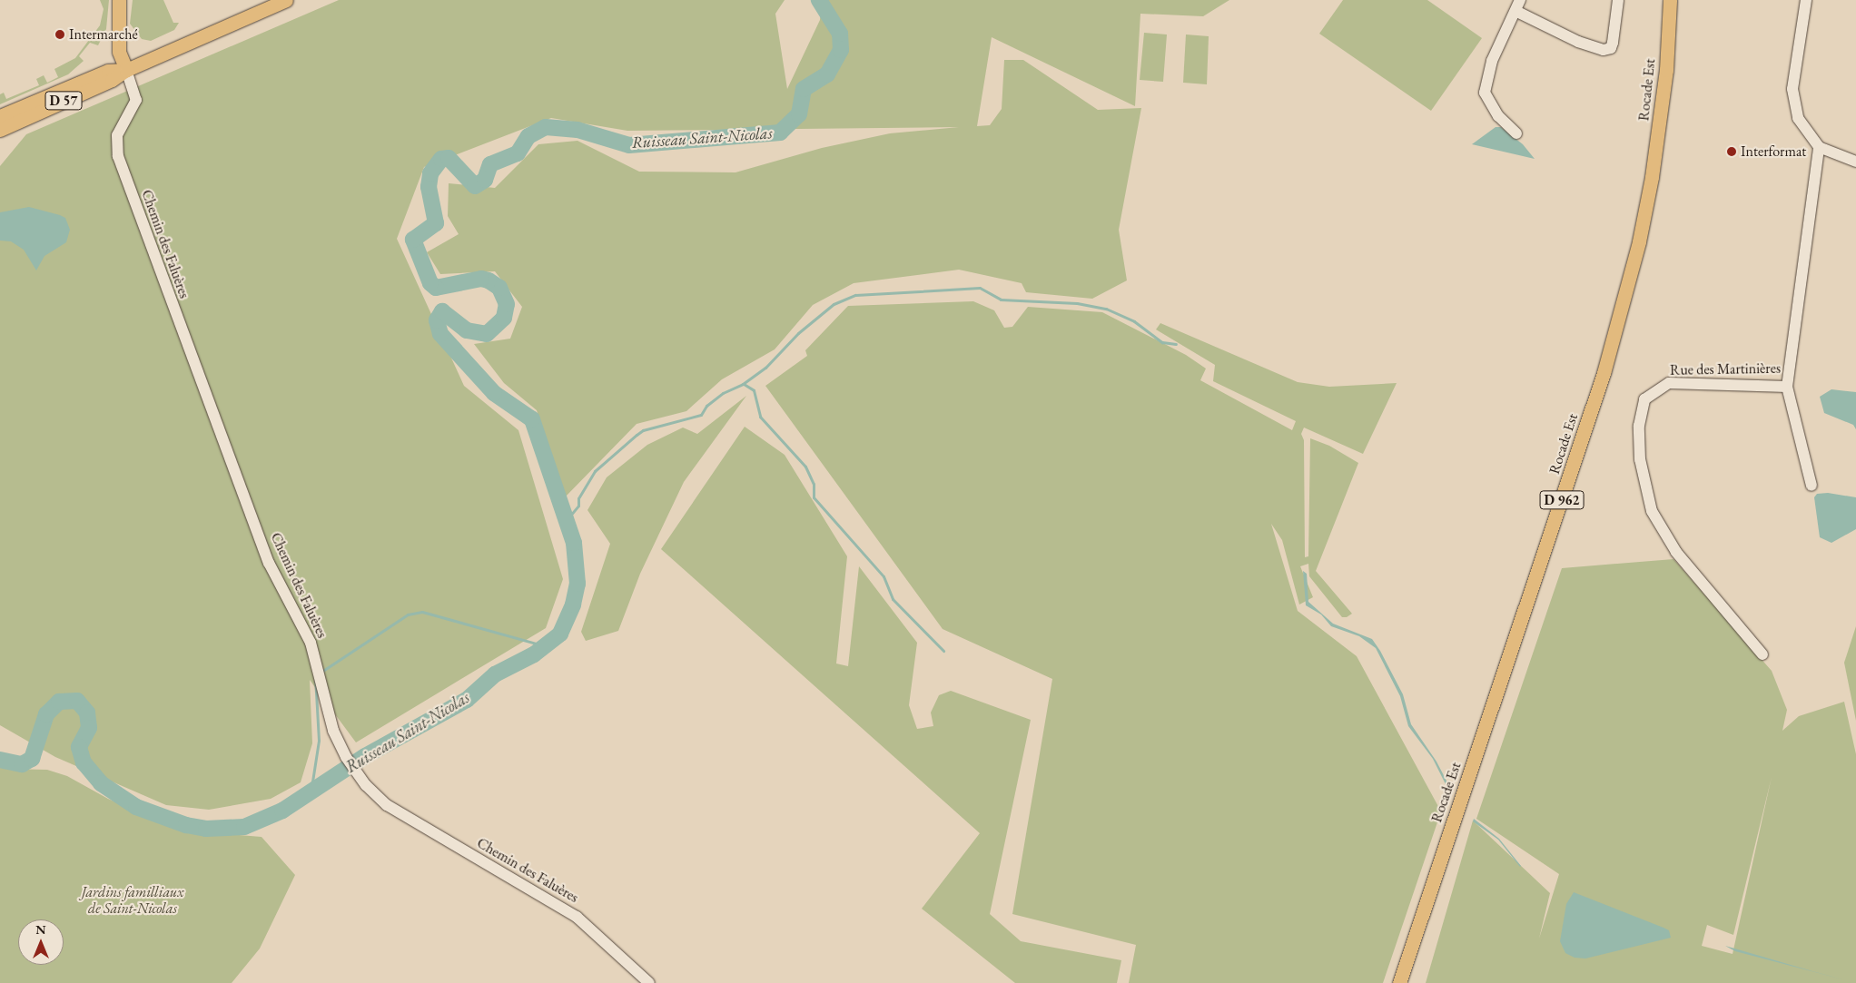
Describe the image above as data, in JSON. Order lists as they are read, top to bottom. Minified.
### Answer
{"streets":{"main road":["Rocade Est","D 57","D 962"],"street":["Chemin des Faluères","Rue des Martinières"]},"crossings":[["D 57","Chemin des Faluères"]],"water":["Ruisseau Saint-Nicolas"],"parks":["Jardins familliaux de Saint-Nicolas"],"places":["Intermarché","Interformat"],"north":"top"}
